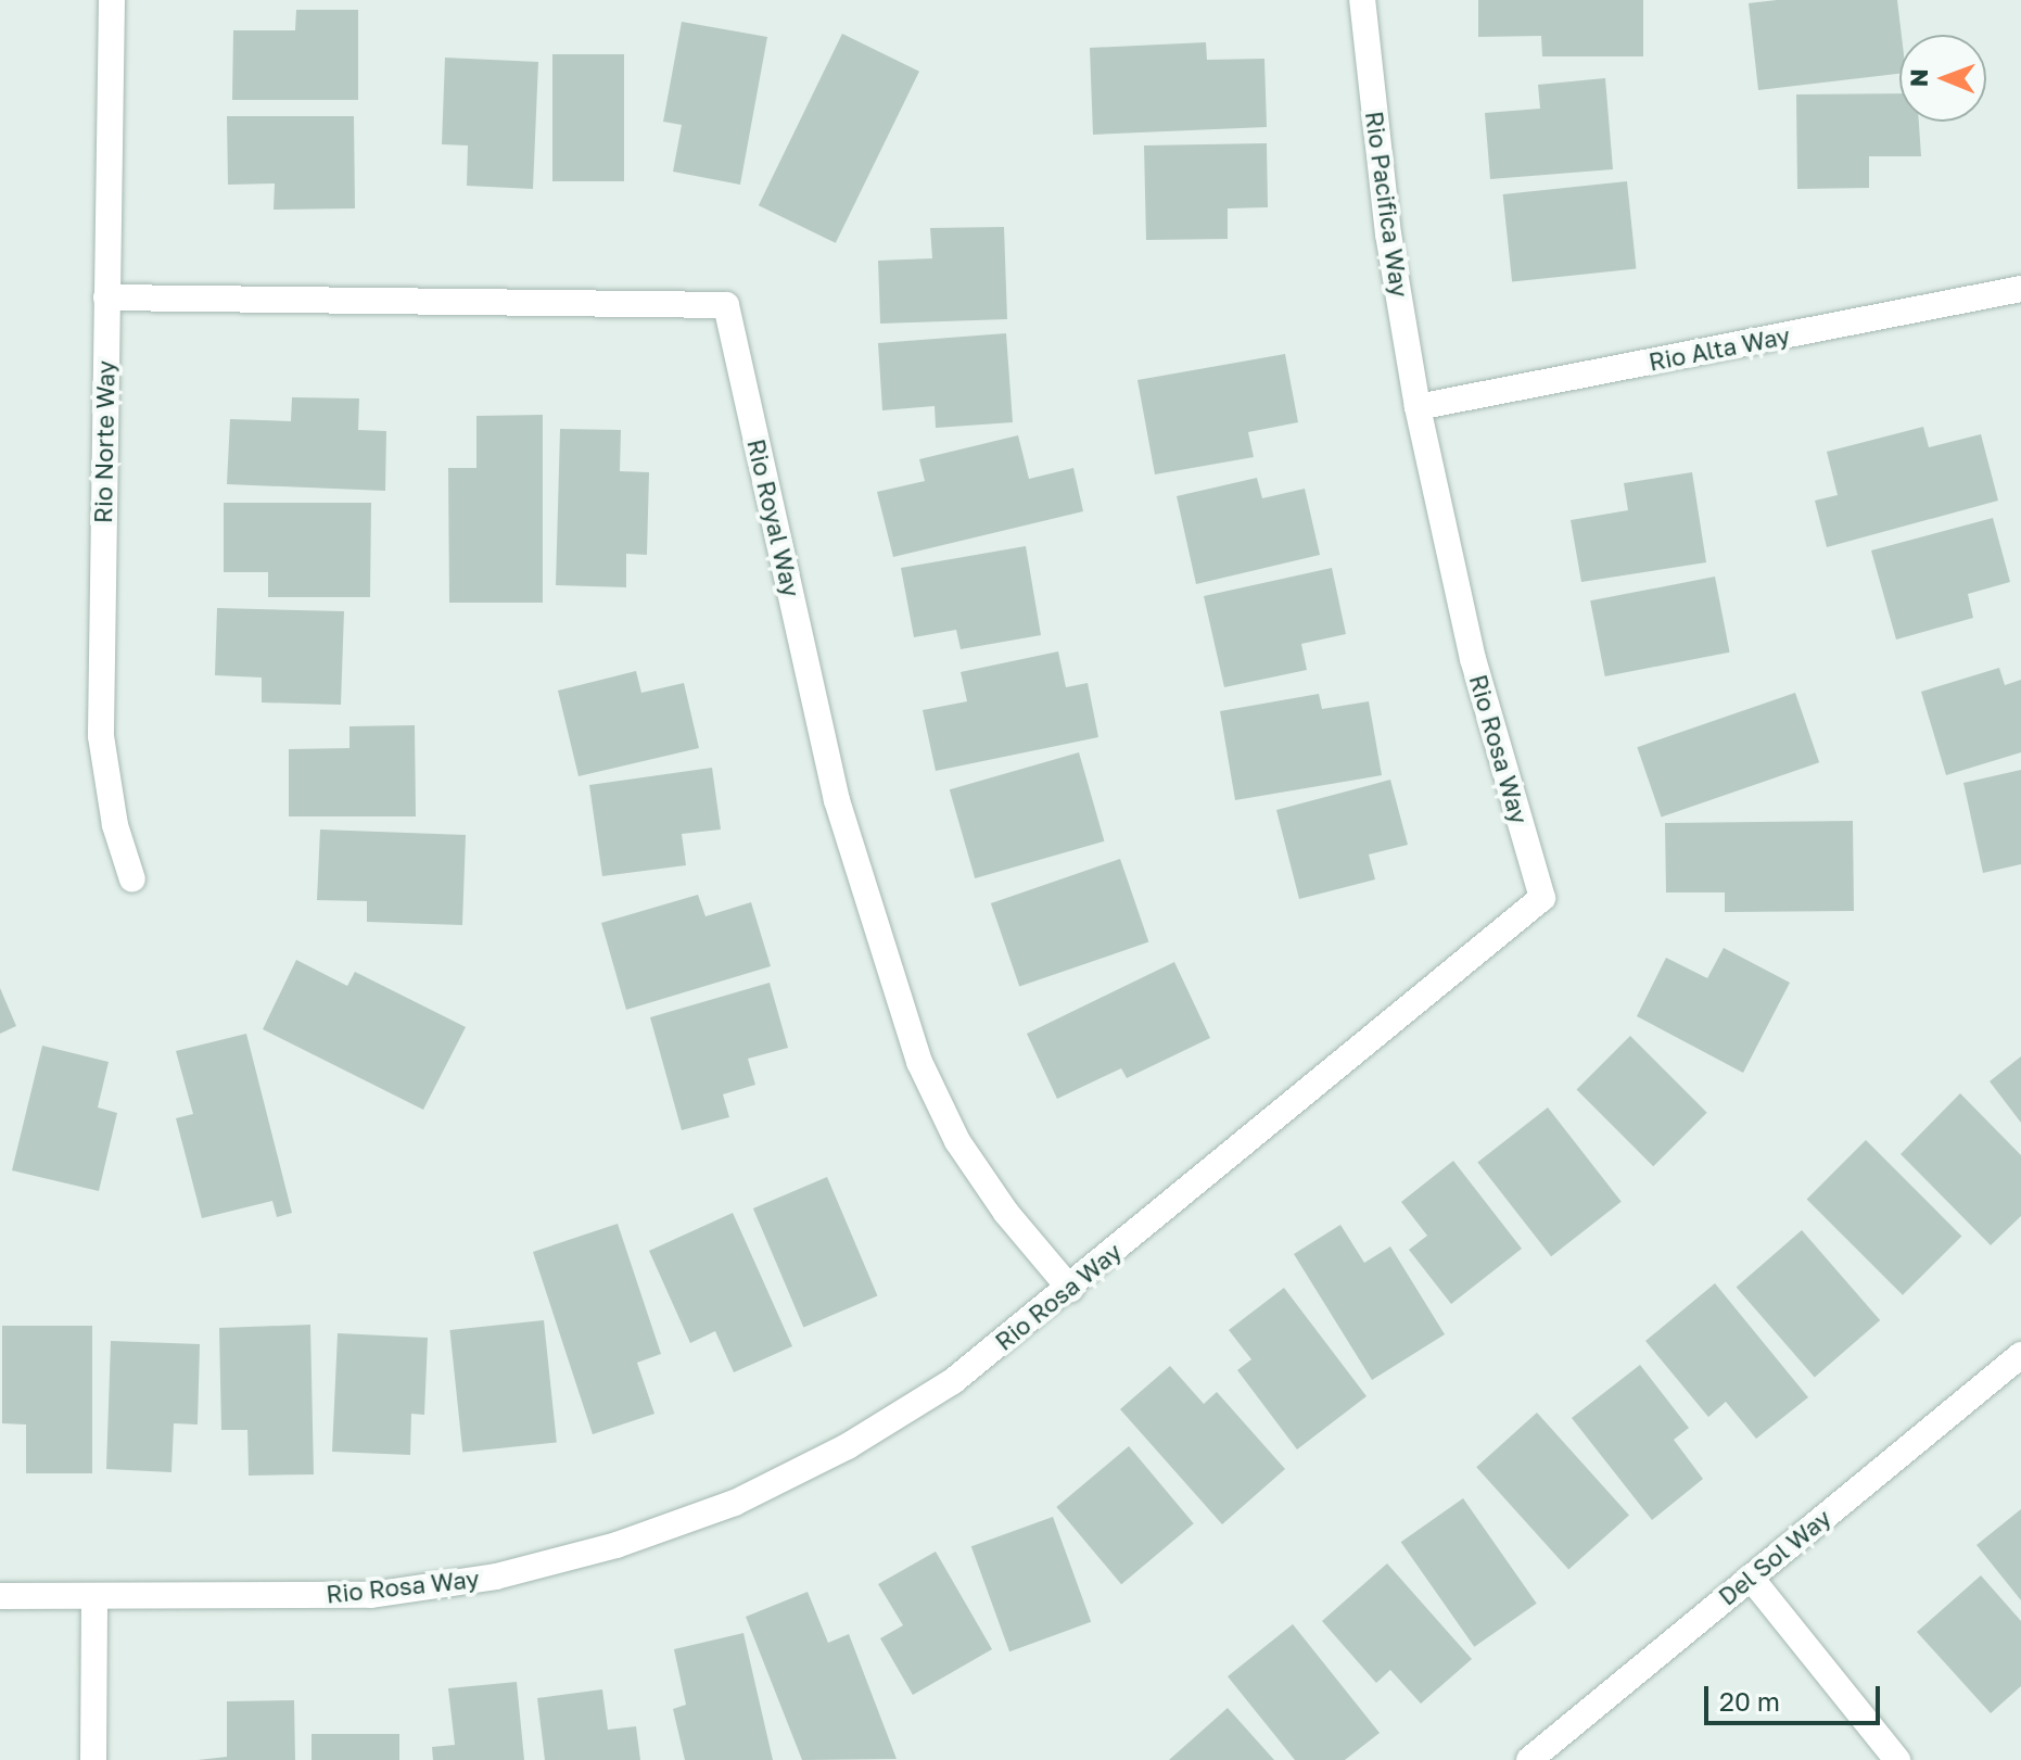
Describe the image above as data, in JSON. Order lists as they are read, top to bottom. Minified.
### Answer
{"streets":{"street":["Rio Pacifica Way","Rio Alta Way","Rio Norte Way","Rio Royal Way","Rio Rosa Way","Del Sol Way"]},"crossings":[["Rio Pacifica Way","Rio Alta Way"],["Rio Pacifica Way","Rio Rosa Way"],["Rio Alta Way","Rio Rosa Way"],["Rio Norte Way","Rio Royal Way"],["Rio Royal Way","Rio Rosa Way"]],"scale_bar":"20 m","north":"left"}
